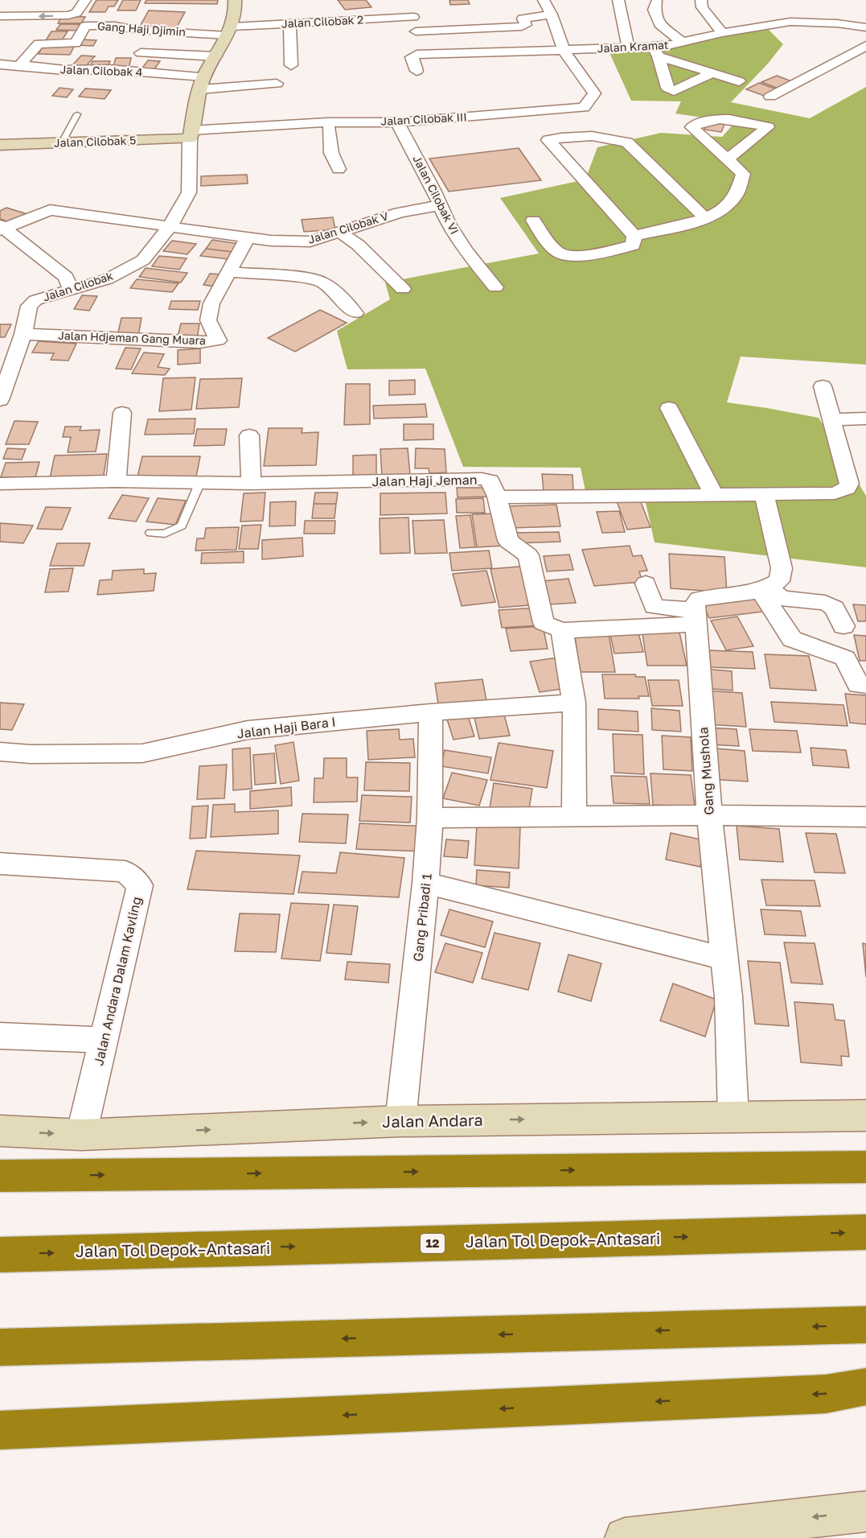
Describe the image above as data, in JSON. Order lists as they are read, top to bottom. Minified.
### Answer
{"streets":{"highway":["Jalan Tol Depok–Antasari","12"],"street":["Jalan Cilobak 2","Gang Haji Djimin","Jalan Kramat","Jalan Cilobak 4","Jalan Cilobak III","Jalan Cilobak 5","Jalan Cilobak VI","Jalan Cilobak V","Jalan Cilobak","Jalan Hdjeman Gang Muara","Jalan Haji Jeman","Jalan Haji Bara I","Gang Mushola","Gang Pribadi 1","Jalan Andara Dalam Kavling","Jalan Andara"]},"crossings":[["Jalan Cilobak 2","Gang Haji Djimin"],["Jalan Cilobak 2","Jalan Cilobak"],["Gang Haji Djimin","Jalan Cilobak 4"],["Gang Haji Djimin","Jalan Cilobak"],["Jalan Cilobak 4","Jalan Cilobak"],["Jalan Cilobak III","Jalan Cilobak 5"],["Jalan Cilobak III","Jalan Cilobak VI"],["Jalan Cilobak III","Jalan Cilobak"],["Jalan Cilobak 5","Jalan Cilobak"],["Jalan Cilobak VI","Jalan Cilobak V"],["Jalan Cilobak V","Jalan Cilobak"],["Jalan Cilobak","Jalan Hdjeman Gang Muara"],["Jalan Haji Bara I","Gang Pribadi 1"],["Gang Mushola","Jalan Andara"],["Gang Pribadi 1","Jalan Andara"],["Jalan Andara Dalam Kavling","Jalan Andara"]]}
